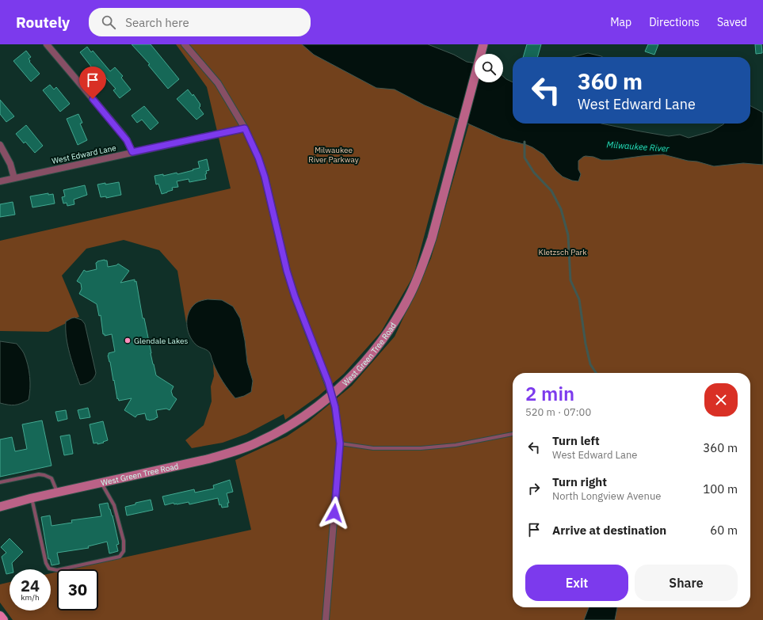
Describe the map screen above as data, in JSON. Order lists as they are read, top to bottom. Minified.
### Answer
{"streets":{"street":["West Edward Lane","West Green Tree Road"]},"water":["Milwaukee River"],"parks":["Milwaukee River Parkway","Kletzsch Park"],"places":["Glendale Lakes"],"page":{"header":"Routely","search":"Search here","nav":["Map","Directions","Saved"],"turn":["360 m","West Edward Lane"],"heading":["2 min","520 m · 07:00"],"list":[{"name":"Turn left","note":"West Edward Lane","value":"360 m"},{"name":"Turn right","note":"North Longview Avenue","value":"100 m"},{"name":"Arrive at destination","value":"60 m"}],"buttons":["Exit","Share"],"speed":"24 km/h","limit":"30"}}
